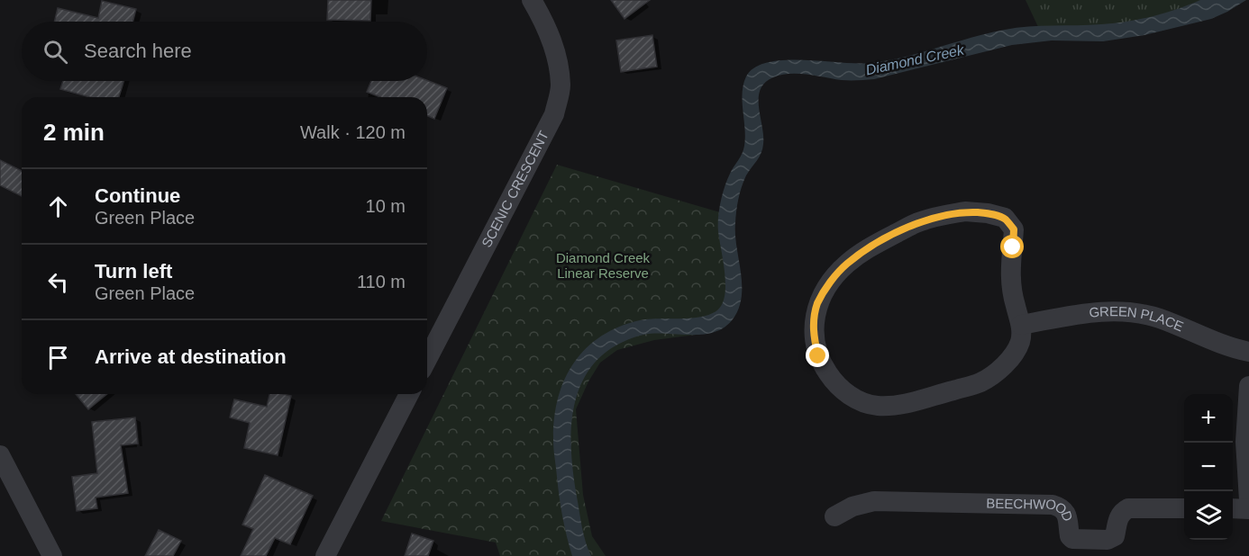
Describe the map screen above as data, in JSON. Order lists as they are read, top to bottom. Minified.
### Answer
{"streets":{"street":["SCENIC CRESCENT","GREEN PLACE","BEECHWOOD"]},"water":["Diamond Creek"],"parks":["Diamond Creek Linear Reserve"],"page":{"search":"Search here","heading":["2 min","Walk · 120 m"],"list":[["Continue","Green Place","10 m"],["Turn left","Green Place","110 m"],"Arrive at destination"],"map_buttons":["+","−"]}}
